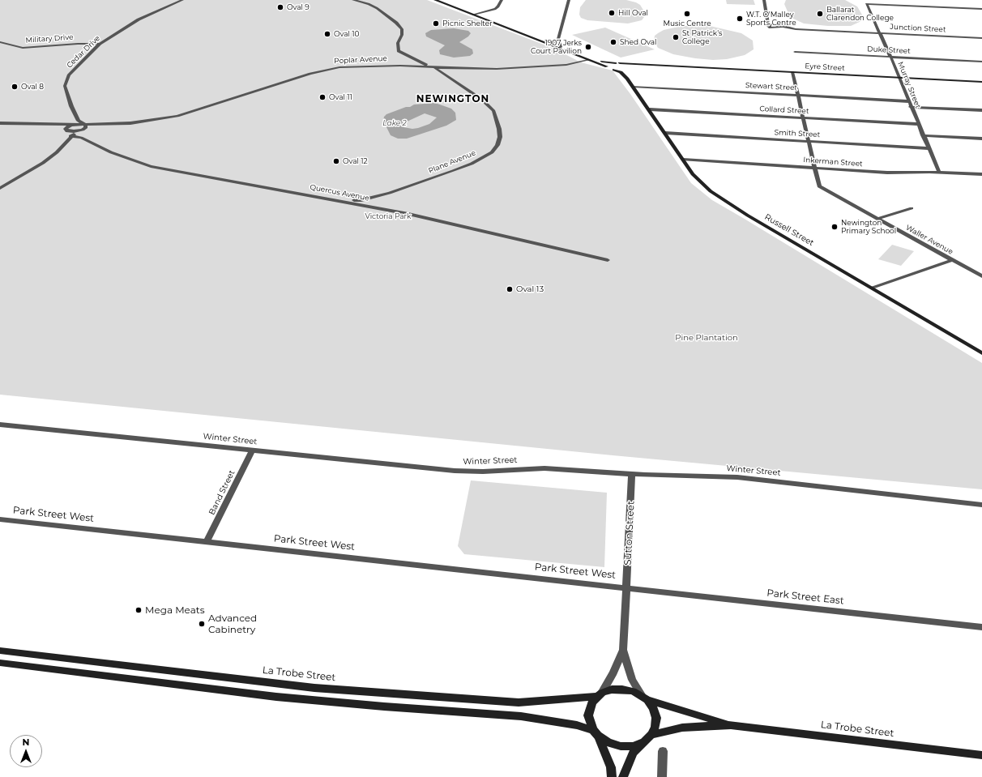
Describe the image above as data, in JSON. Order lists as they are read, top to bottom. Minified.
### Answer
{"streets":{"main road":["Eyre Street","Russell Street","La Trobe Street"],"street":["Junction Street","Military Drive","Duke Street","Cedar Drive","Poplar Avenue","Murray Street","Stewart Street","Collard Street","Smith Street","Plane Avenue","Inkerman Street","Quercus Avenue","Waller Avenue","Winter Street","Band Street","Park Street West","Sutton Street","Park Street East"]},"crossings":[["Junction Street","Murray Street"],["Military Drive","Cedar Drive"],["Duke Street","Murray Street"],["Poplar Avenue","Plane Avenue"],["Eyre Street","Murray Street"],["Eyre Street","Russell Street"],["Eyre Street","Waller Avenue"],["Murray Street","Stewart Street"],["Murray Street","Collard Street"],["Murray Street","Smith Street"],["Murray Street","Inkerman Street"],["Stewart Street","Russell Street"],["Stewart Street","Waller Avenue"],["Collard Street","Russell Street"],["Collard Street","Waller Avenue"],["Smith Street","Russell Street"],["Smith Street","Waller Avenue"],["Plane Avenue","Quercus Avenue"],["Inkerman Street","Russell Street"],["Inkerman Street","Waller Avenue"],["Winter Street","Band Street"],["Winter Street","Sutton Street"],["Band Street","Park Street West"],["Park Street West","Sutton Street"],["Park Street West","Park Street East"],["Sutton Street","Park Street East"],["Sutton Street","La Trobe Street"]],"districts":["NEWINGTON"],"water":["Lake 2"],"parks":["Victoria Park","Pine Plantation"],"places":["Oval 9","Hill Oval","Music Centre","Ballarat Clarendon College","W.T. O'Malley Sports Centre","Picnic Shelter","Oval 10","St Patrick's College","Shed Oval","1907 Jerks Court Pavilion","Oval 8","Oval 11","Oval 12","Newington Primary School","Oval 13","Mega Meats","Advanced Cabinetry"],"north":"top"}
